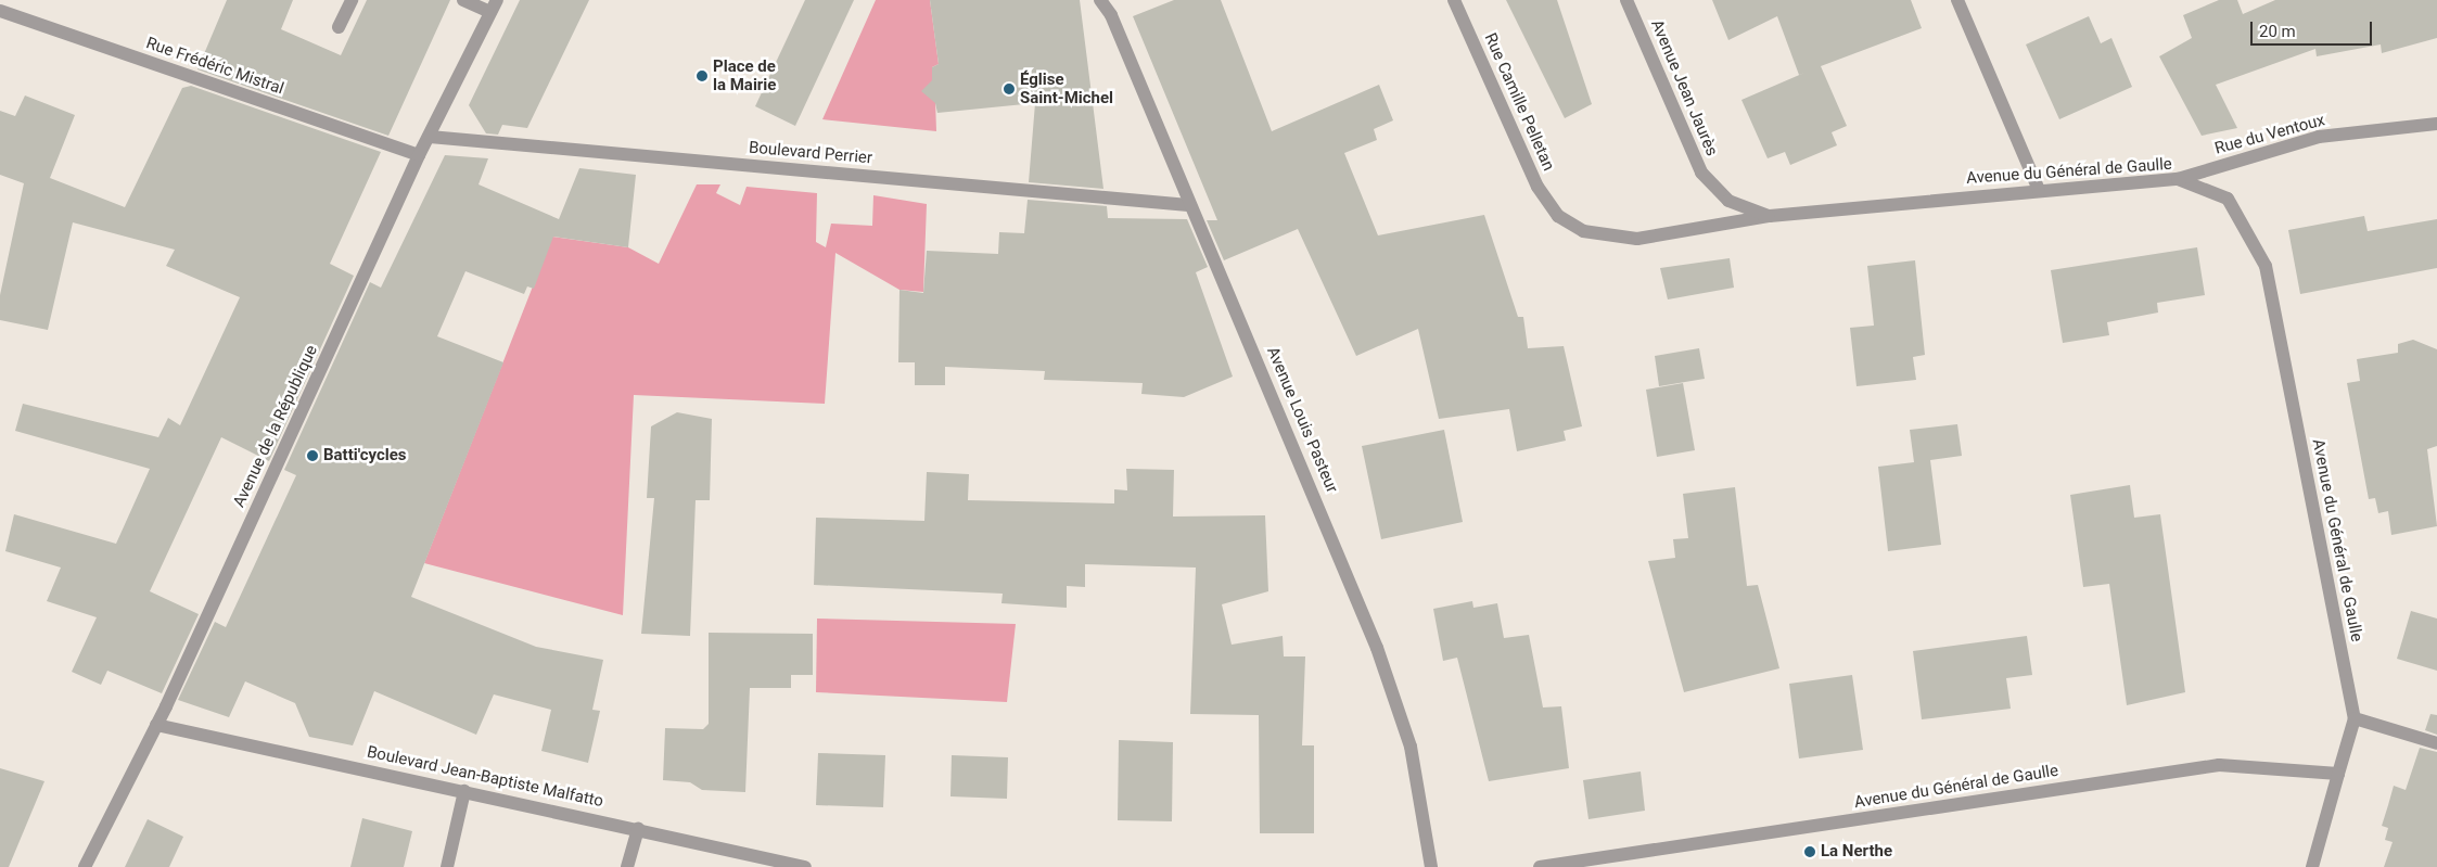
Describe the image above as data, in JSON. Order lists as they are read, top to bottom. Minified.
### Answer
{"streets":{"street":["Rue Frédéric Mistral","Avenue Jean Jaurès","Rue Camille Pelletan","Rue du Ventoux","Boulevard Perrier","Avenue du Général de Gaulle","Avenue Louis Pasteur","Avenue de la République","Boulevard Jean-Baptiste Malfatto"]},"crossings":[["Rue Frédéric Mistral","Avenue de la République"],["Avenue Jean Jaurès","Avenue du Général de Gaulle"],["Rue Camille Pelletan","Avenue du Général de Gaulle"],["Rue du Ventoux","Avenue du Général de Gaulle"],["Boulevard Perrier","Avenue Louis Pasteur"],["Boulevard Perrier","Avenue de la République"],["Avenue de la République","Boulevard Jean-Baptiste Malfatto"]],"places":["Place de la Mairie","Église Saint-Michel","Batti'cycles","La Nerthe"],"scale_bar":"20 m"}
